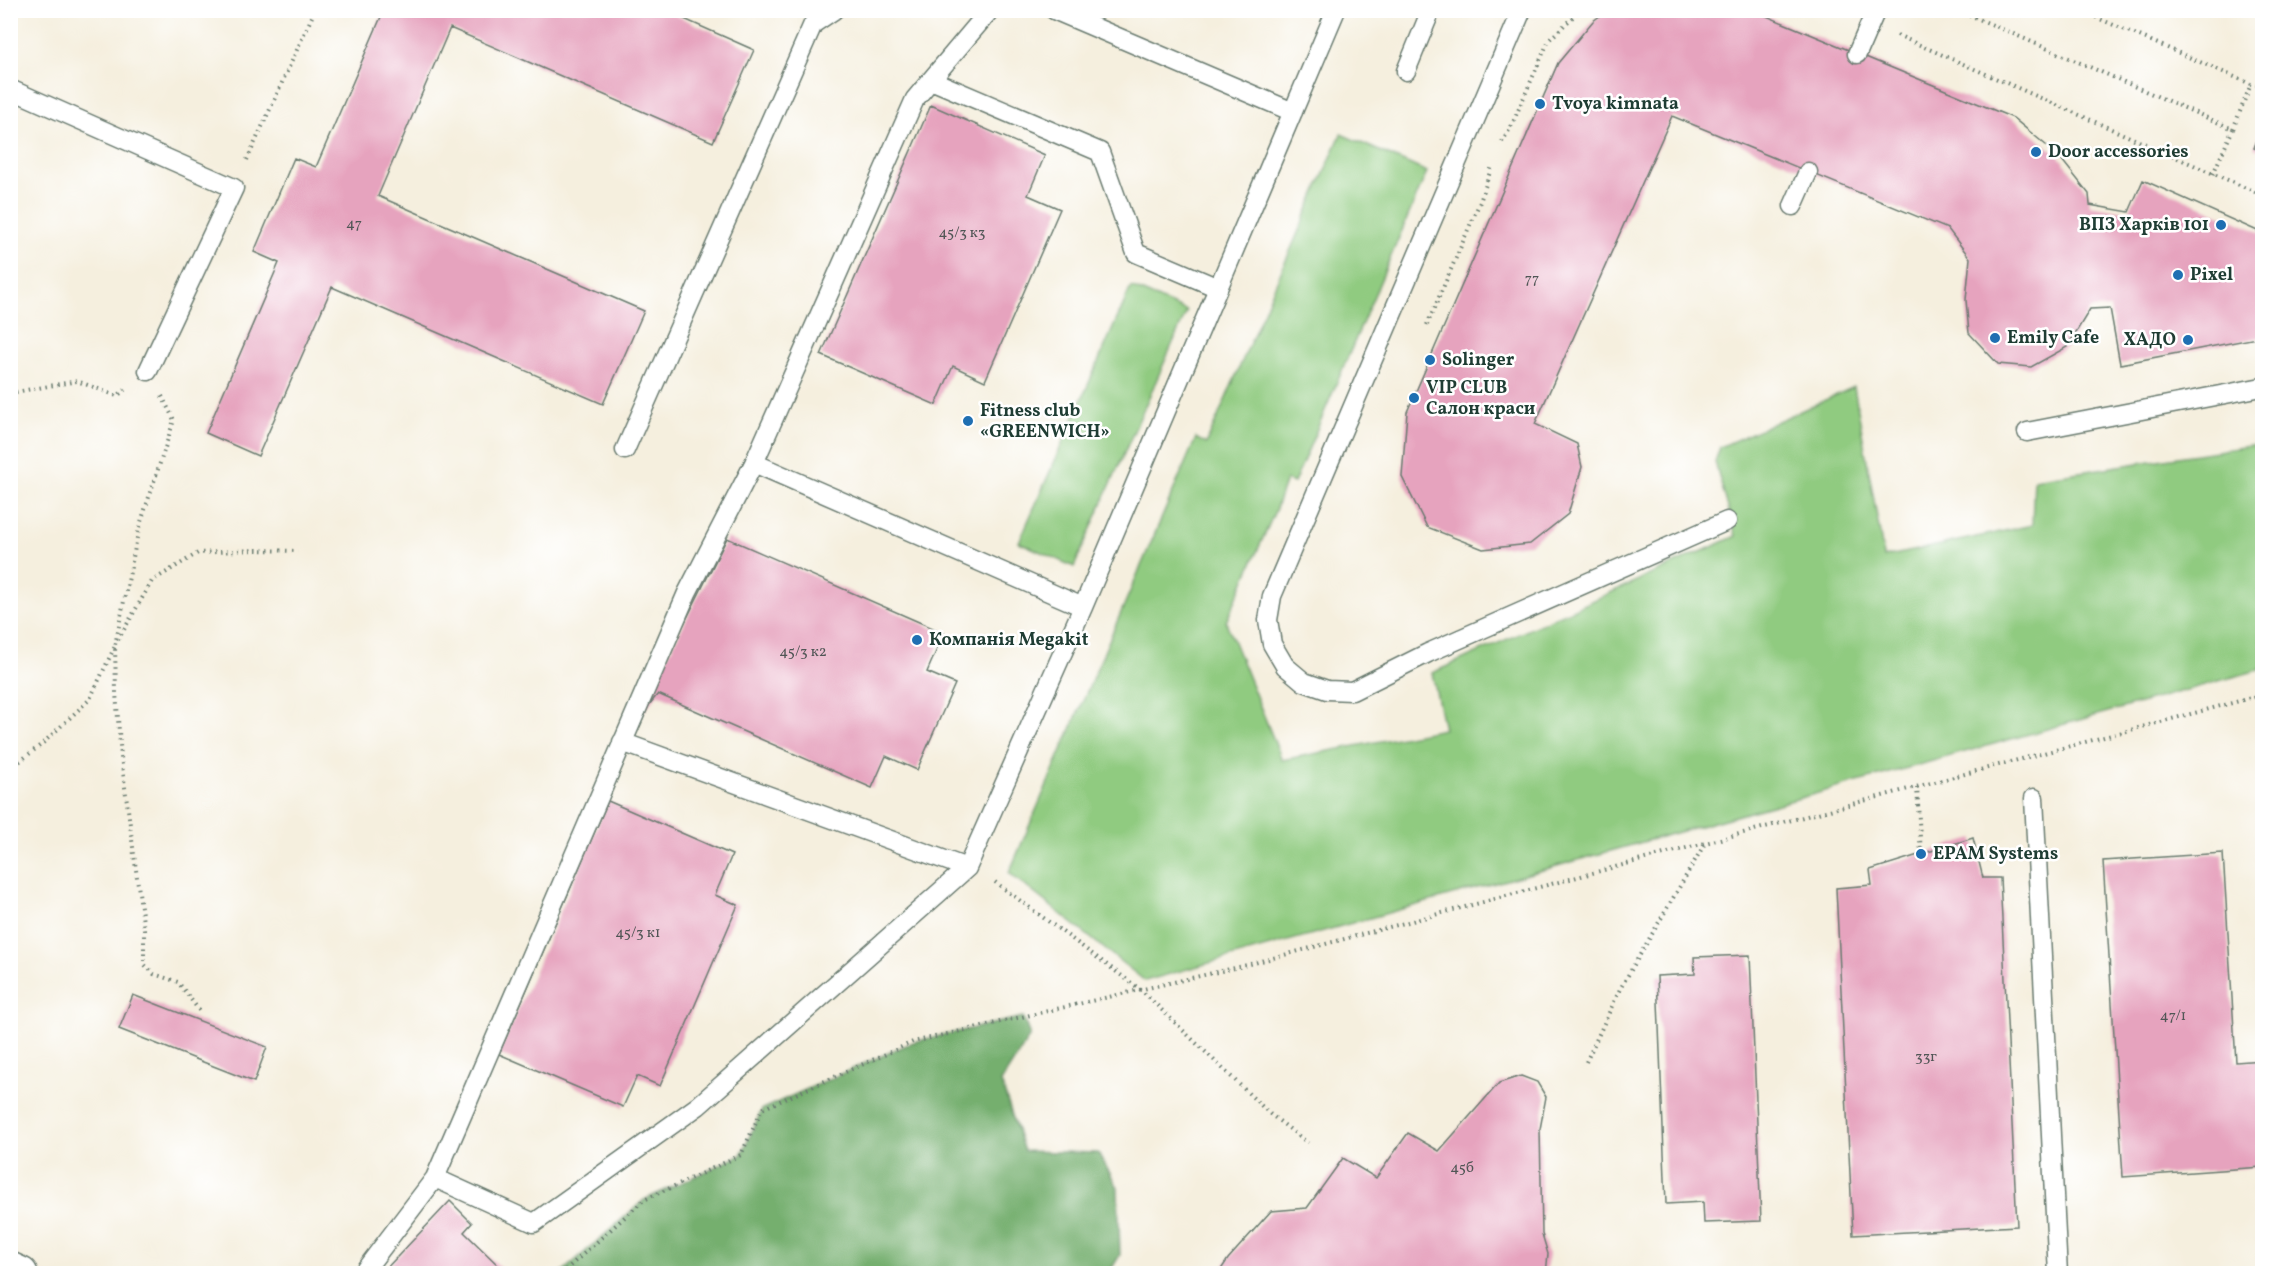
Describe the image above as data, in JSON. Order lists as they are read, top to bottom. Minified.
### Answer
{"places":["Tvoya kimnata","Door accessories","ВПЗ Харків 101","Pixel","Emily Cafe","ХАДО","Solinger","VIP CLUB Салон краси","Fitness club «GREENWICH»","Компанія Megakit","EPAM Systems"],"house_numbers":["47","45/3 к3","77","45/3 к2","45/3 к1","47/1","33г","45б"]}
